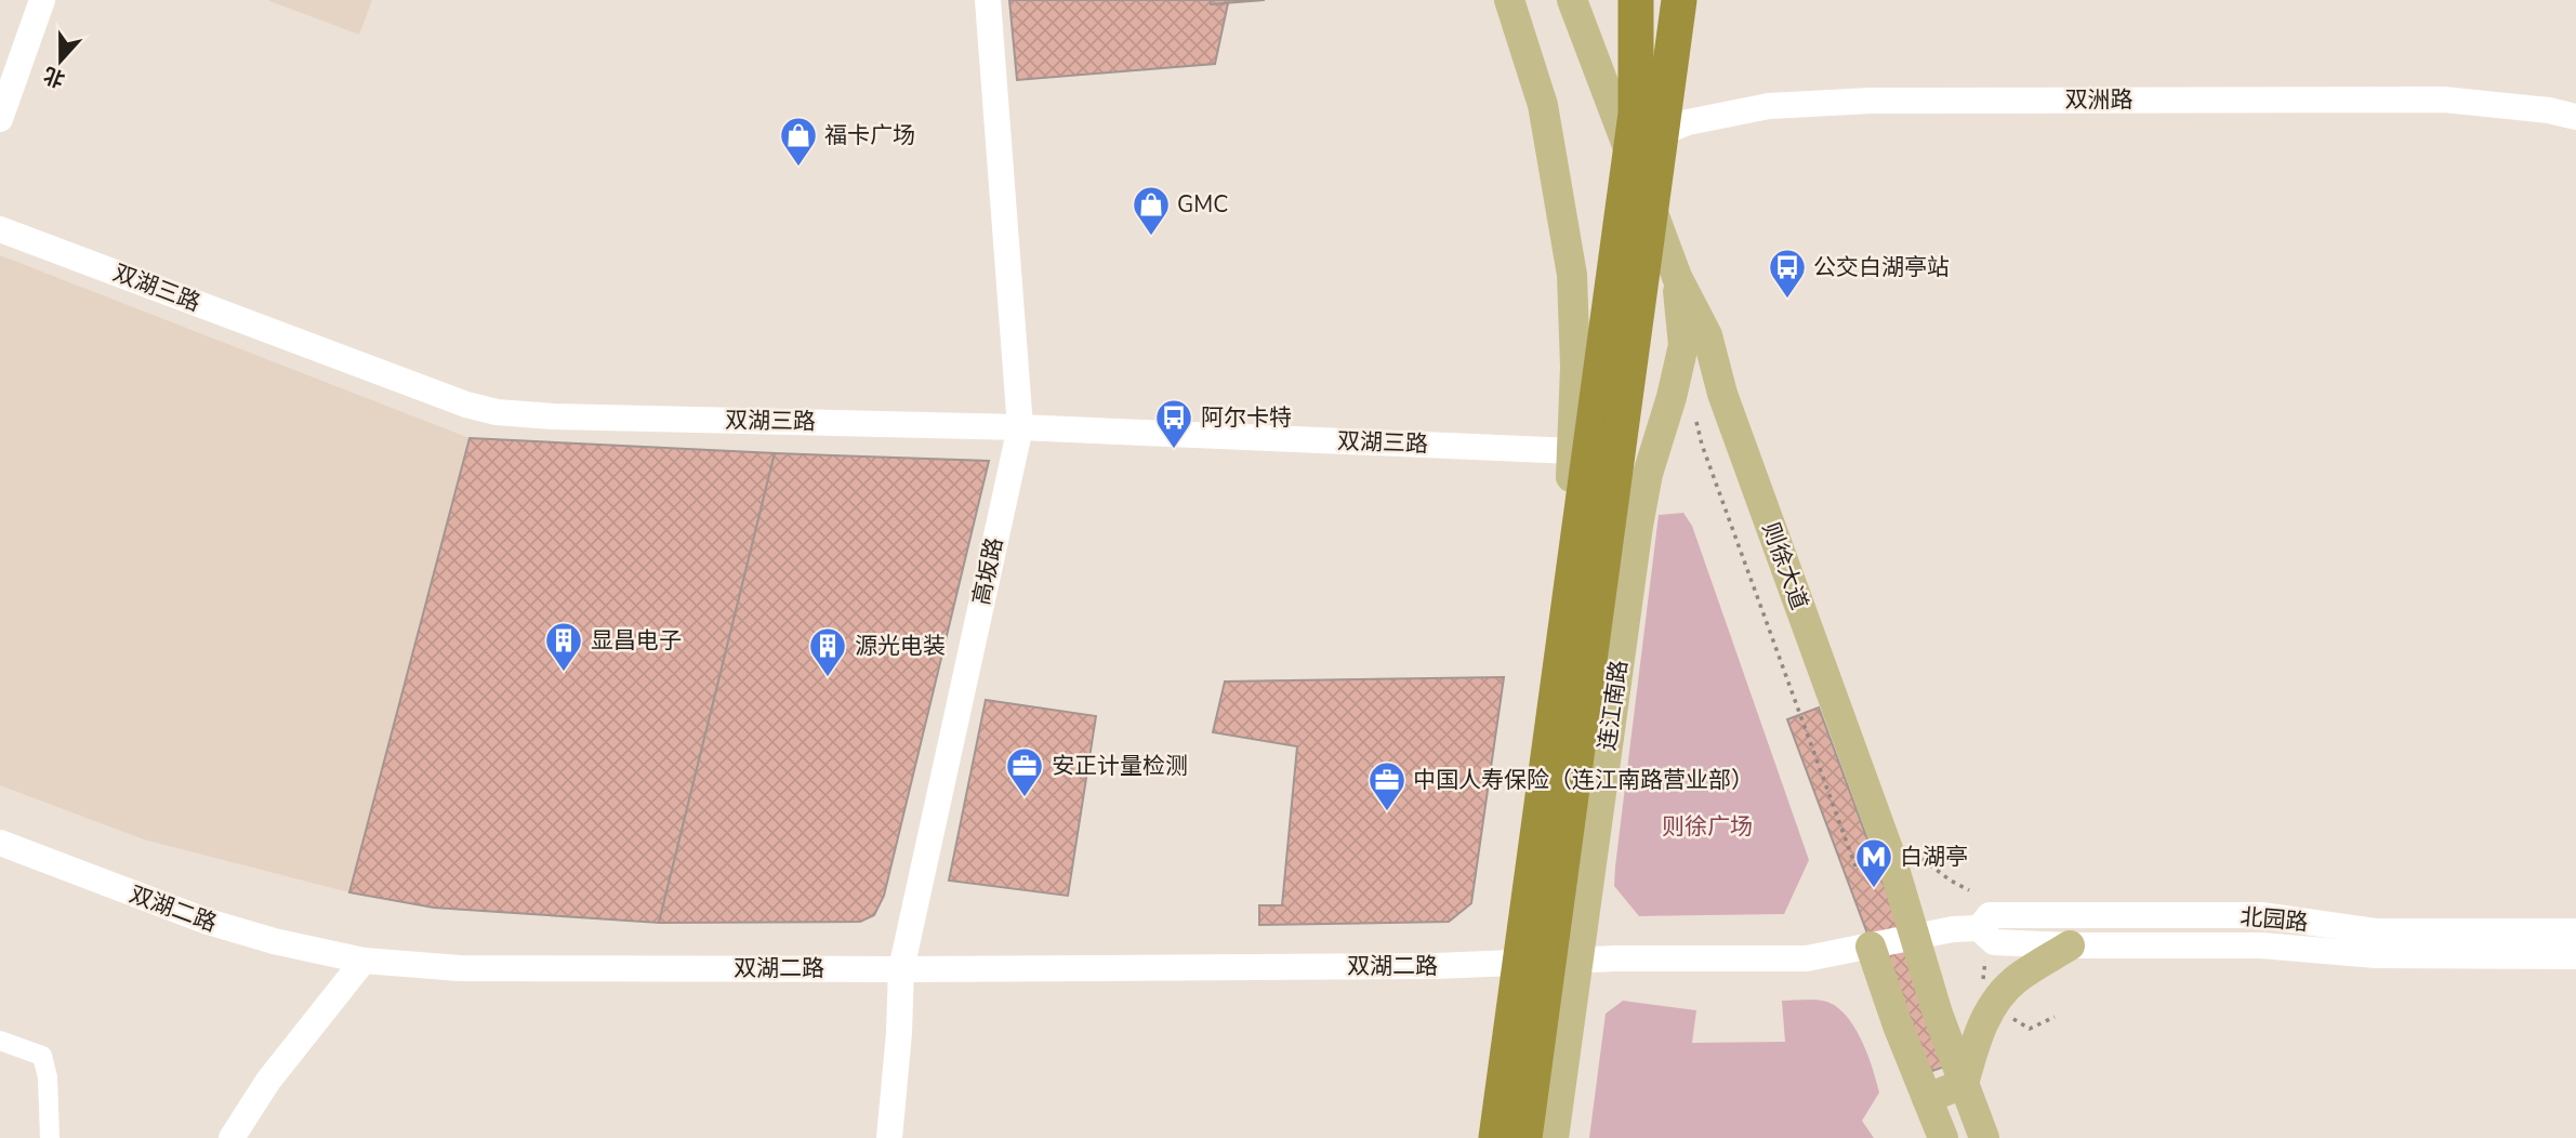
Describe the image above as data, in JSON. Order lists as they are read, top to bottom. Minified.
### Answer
{"streets":{"main road":["则徐大道","连江南路"],"street":["双洲路","双湖三路","高坂路","双湖二路","北园路"]},"crossings":[["双洲路","则徐大道"],["双湖三路","高坂路"],["则徐大道","连江南路"],["则徐大道","北园路"],["高坂路","双湖二路"],["连江南路","双湖二路"],["双湖二路","北园路"]],"parks":["则徐广场"],"places":{"shop":["福卡广场","GMC"],"bus stop":["公交白湖亭站","阿尔卡特"],"building":["显昌电子","源光电装"],"office":["安正计量检测","中国人寿保险（连江南路营业部）"],"metro station":["白湖亭"]},"north":"bottom"}
